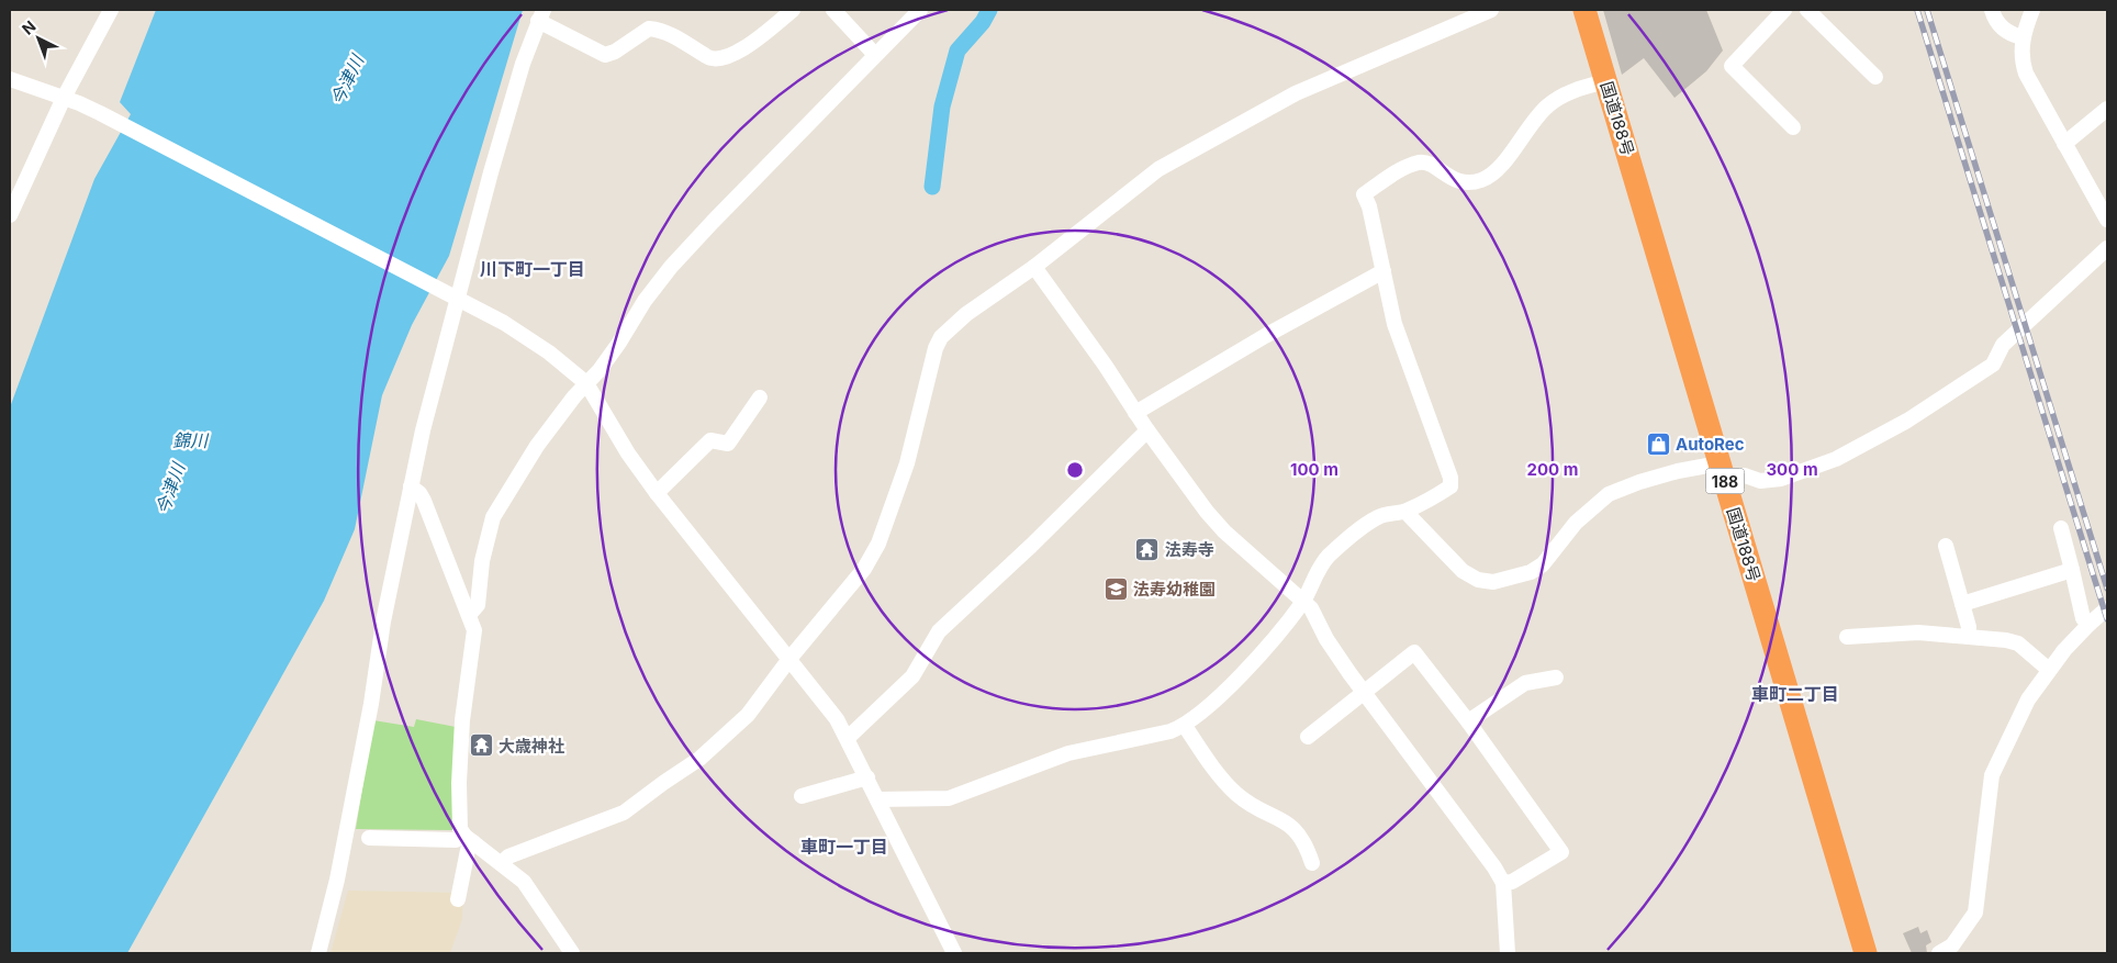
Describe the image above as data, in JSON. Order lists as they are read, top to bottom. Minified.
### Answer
{"streets":{"highway":["国道188号","188"]},"districts":["川下町一丁目","車町二丁目","車町一丁目"],"water":["今津川","錦川"],"places":{"shop":["AutoRec"],"temple":["法寿寺","大歳神社"],"school or university":["法寿幼稚園"]},"north":"top left","rings":["100 m","200 m","300 m"]}
